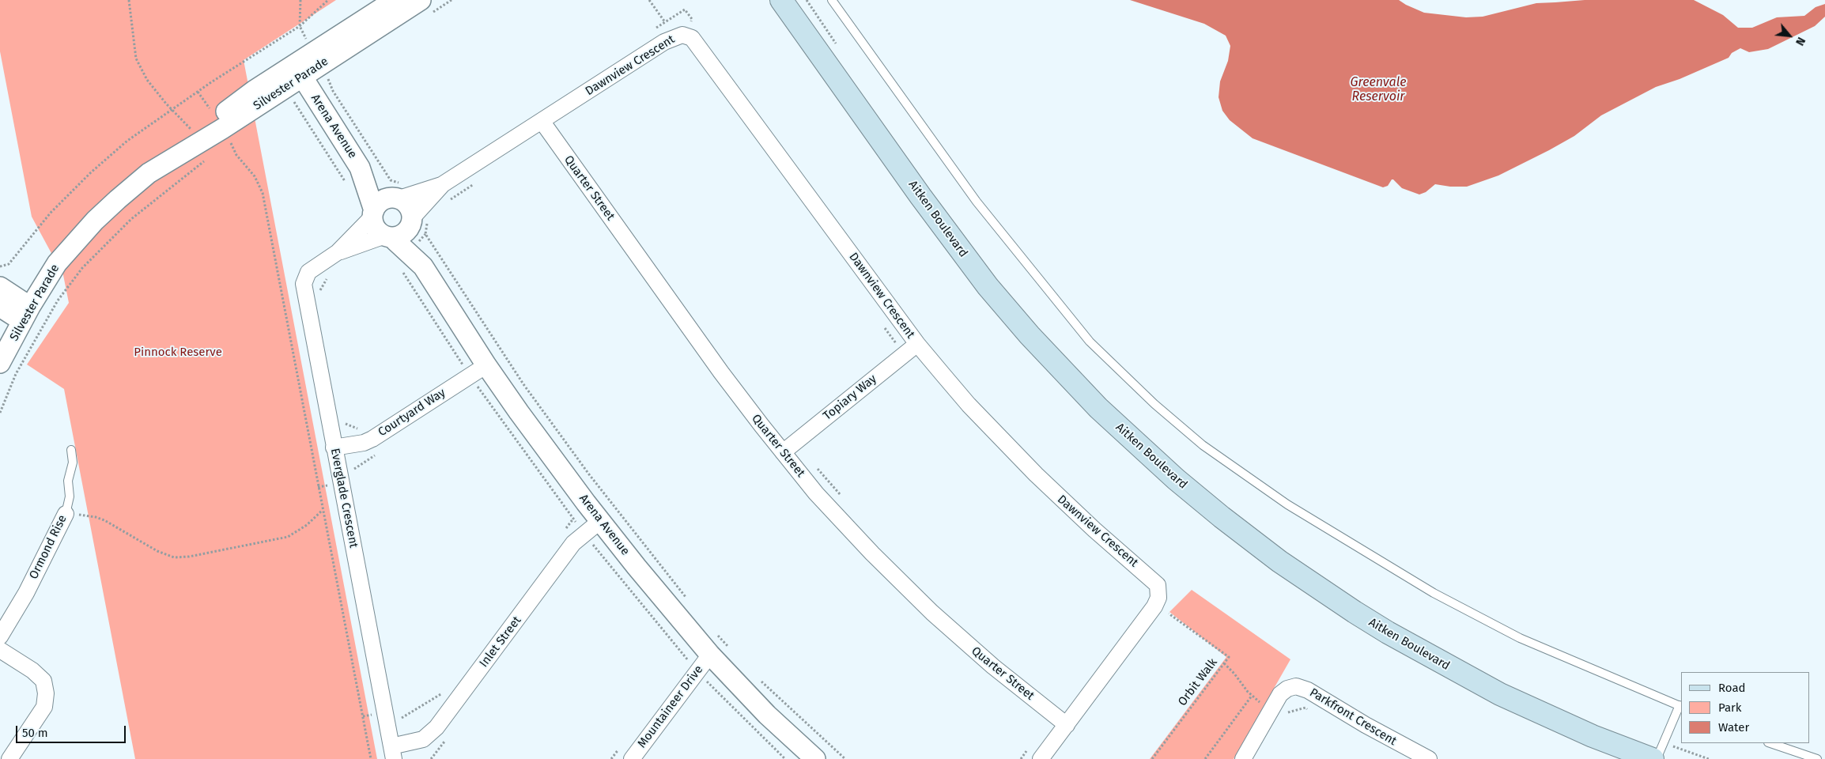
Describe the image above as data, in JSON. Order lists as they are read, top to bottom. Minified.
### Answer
{"streets":{"main road":["Aitken Boulevard"],"street":["Dawnview Crescent","Silvester Parade","Arena Avenue","Quarter Street","Topiary Way","Courtyard Way","Everglade Crescent","Ormond Rise","Inlet Street","Mountaineer Drive","Parkfront Crescent"],"path":["Orbit Walk"]},"crossings":[["Dawnview Crescent","Arena Avenue"],["Dawnview Crescent","Quarter Street"],["Dawnview Crescent","Topiary Way"],["Dawnview Crescent","Everglade Crescent"],["Silvester Parade","Arena Avenue"],["Arena Avenue","Courtyard Way"],["Arena Avenue","Everglade Crescent"],["Arena Avenue","Inlet Street"],["Arena Avenue","Mountaineer Drive"],["Quarter Street","Topiary Way"],["Courtyard Way","Everglade Crescent"],["Everglade Crescent","Inlet Street"]],"water":["Greenvale Reservoir"],"parks":["Pinnock Reserve"],"legend":["Road","Park","Water"],"scale_bar":"50 m","north":"bottom right"}
